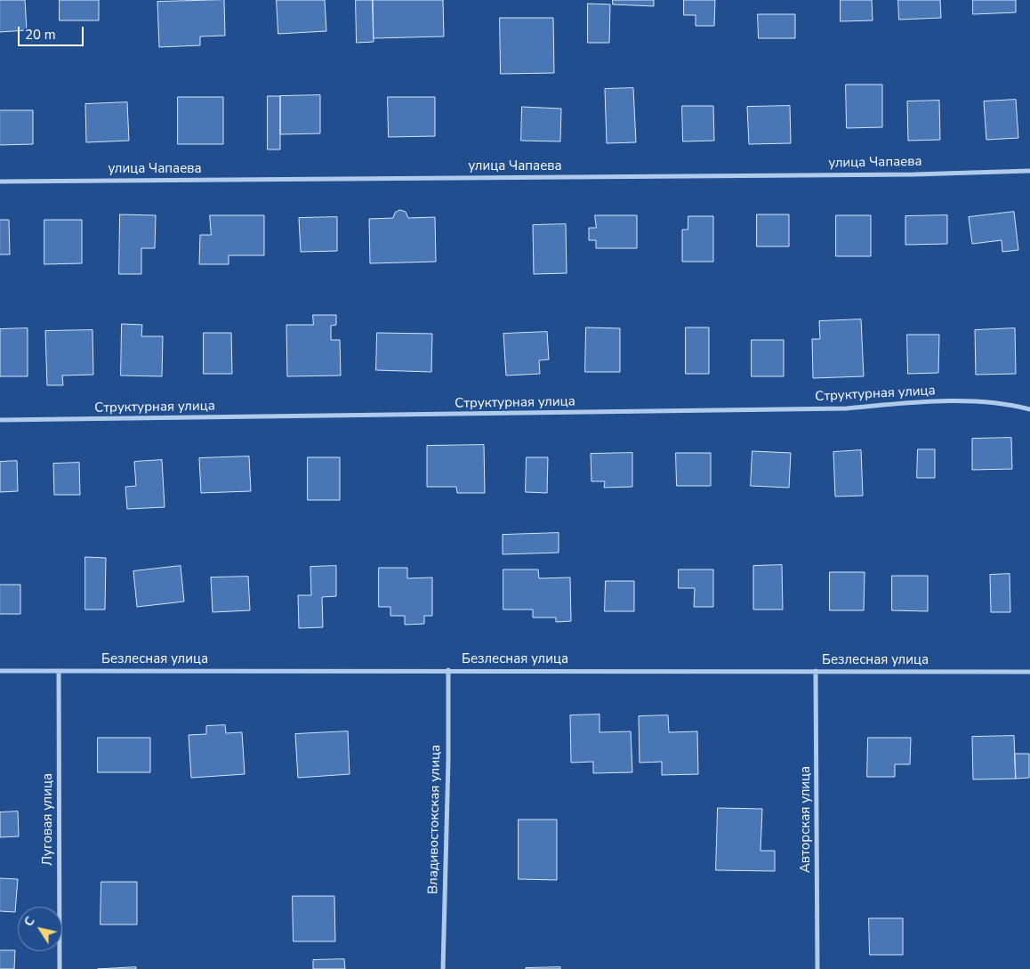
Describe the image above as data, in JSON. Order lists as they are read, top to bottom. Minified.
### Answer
{"streets":{"street":["улица Чапаева","Структурная улица","Безлесная улица","Луговая улица","Владивостокская улица","Авторская улица"]},"crossings":[["Безлесная улица","Луговая улица"],["Безлесная улица","Владивостокская улица"],["Безлесная улица","Авторская улица"]],"scale_bar":"20 m","north":"top left"}
